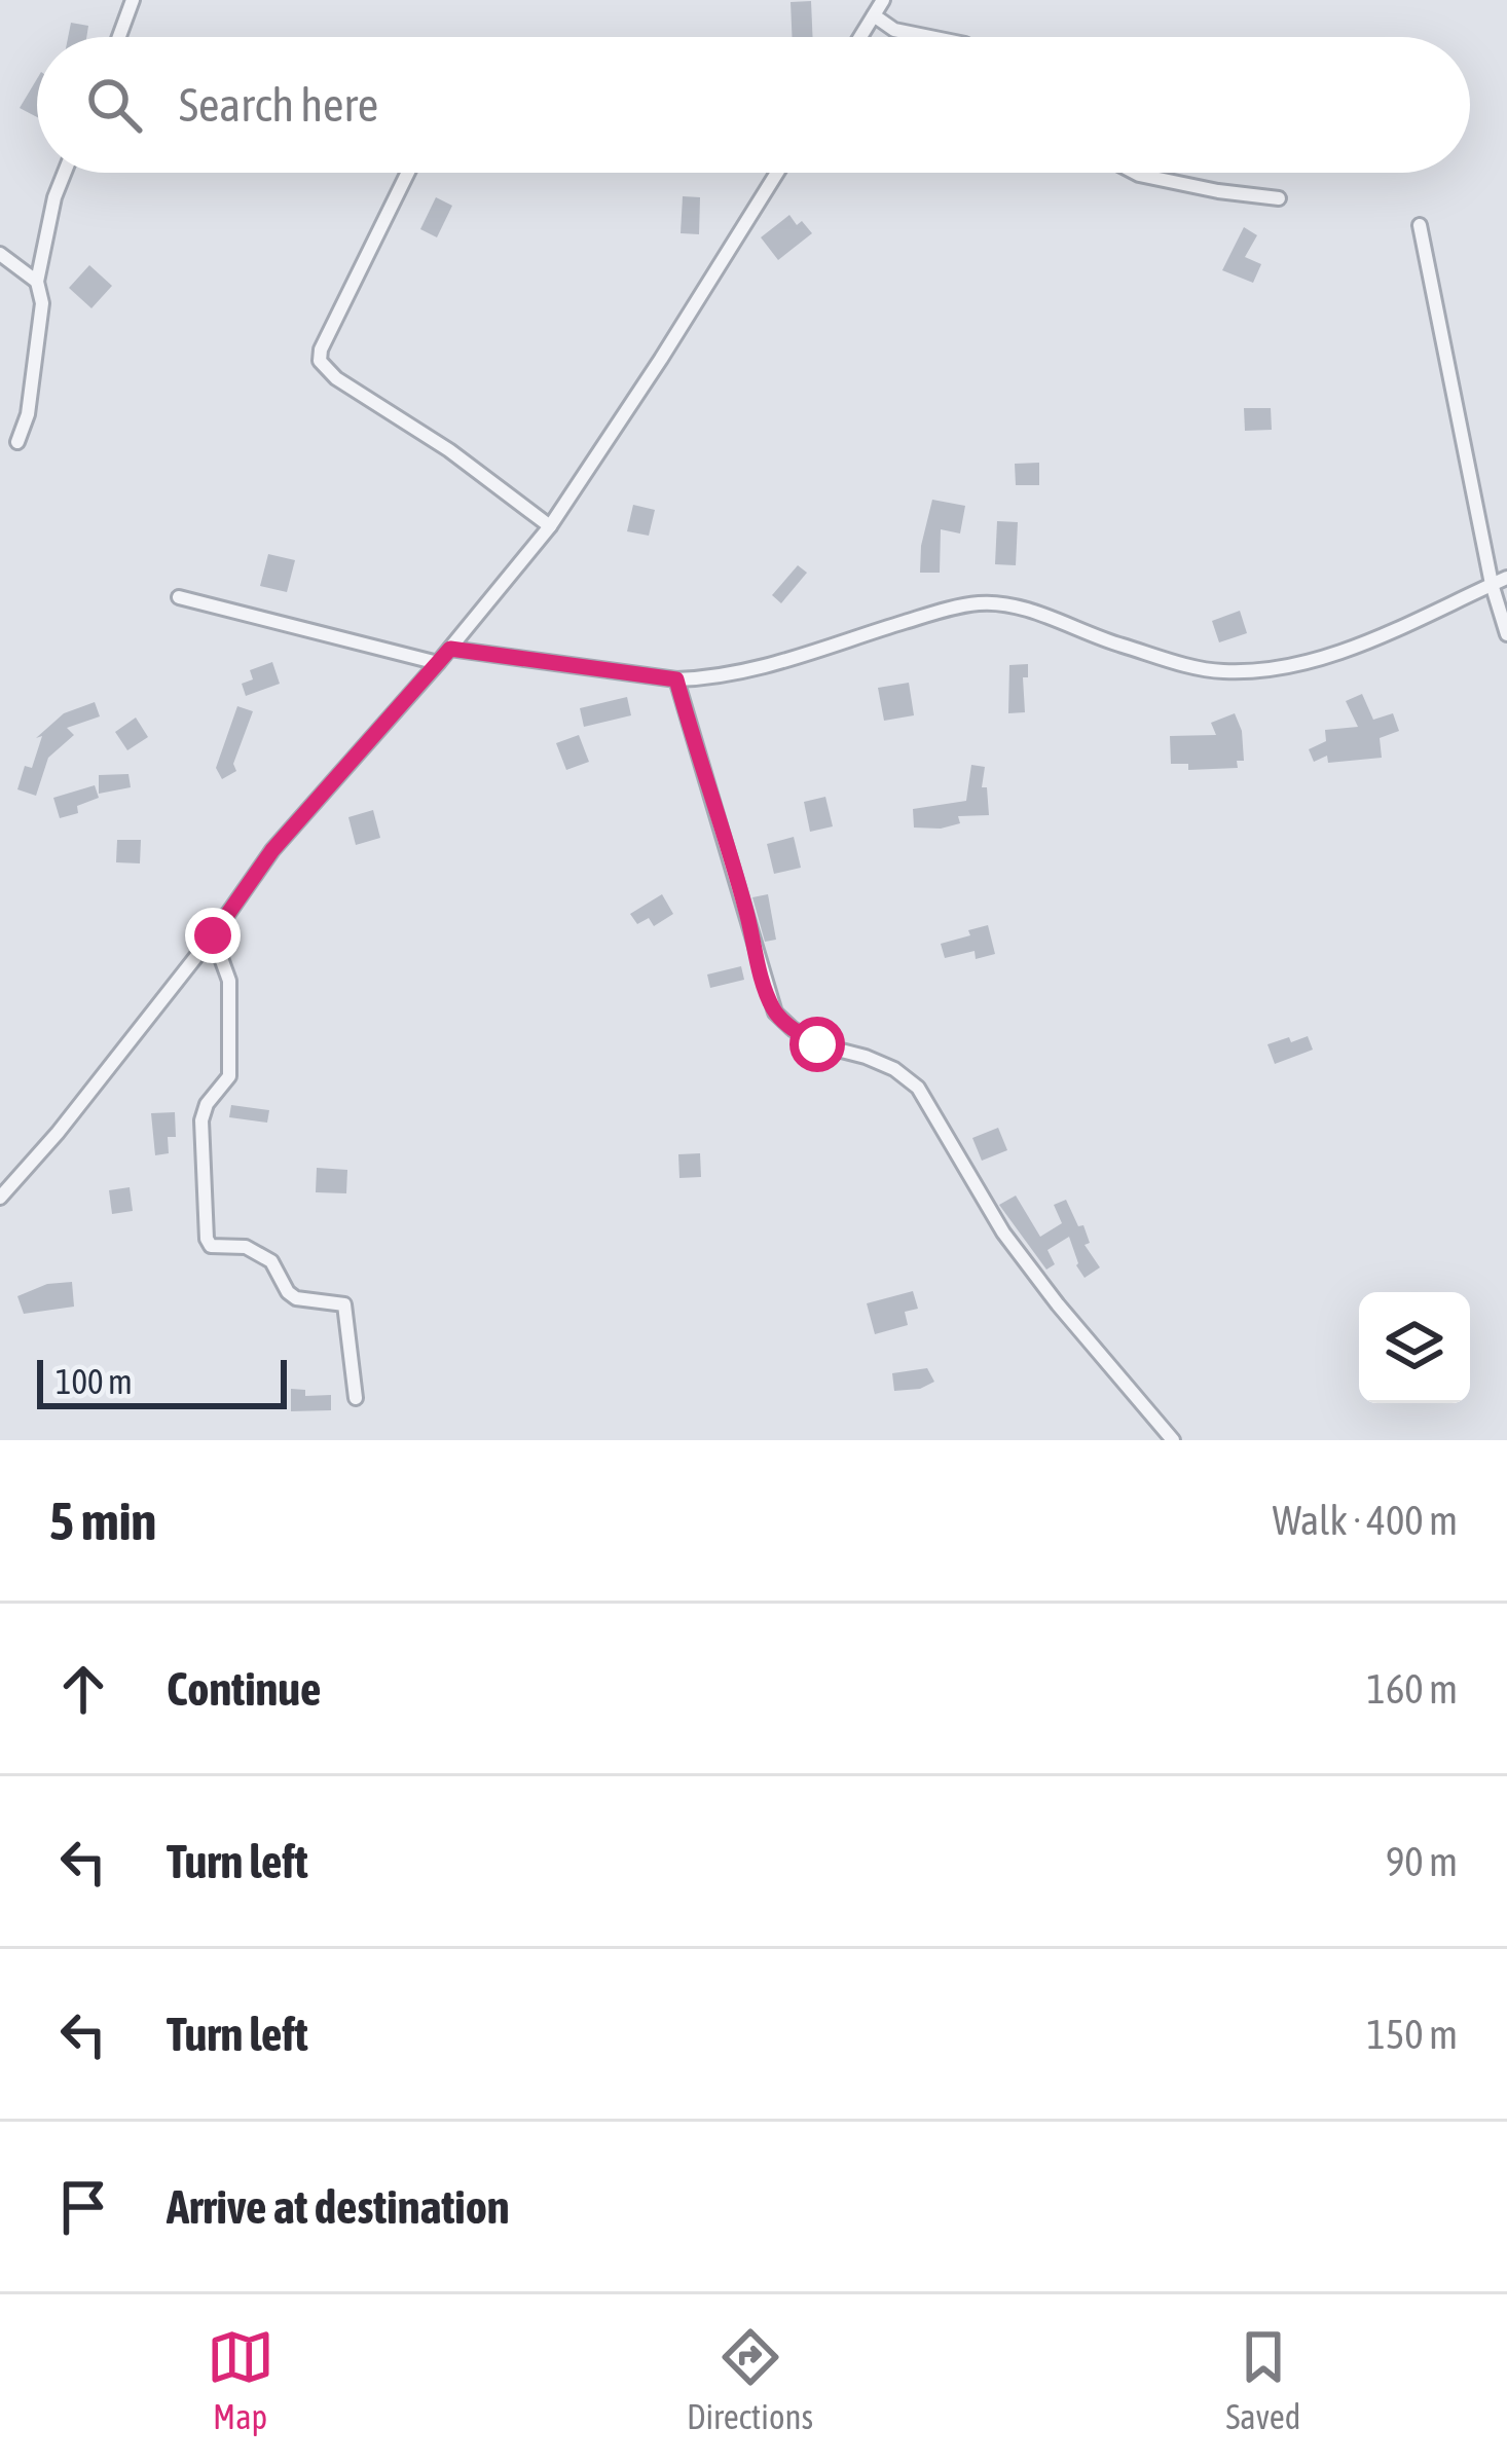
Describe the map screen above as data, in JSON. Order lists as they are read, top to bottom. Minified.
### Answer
{"scale_bar":"100 m","page":{"search":"Search here","scale":"100 m","heading":["5 min","Walk · 400 m"],"list":[["Continue","160 m"],["Turn left","90 m"],["Turn left","150 m"],"Arrive at destination"],"nav":["Map","Directions","Saved"]}}
